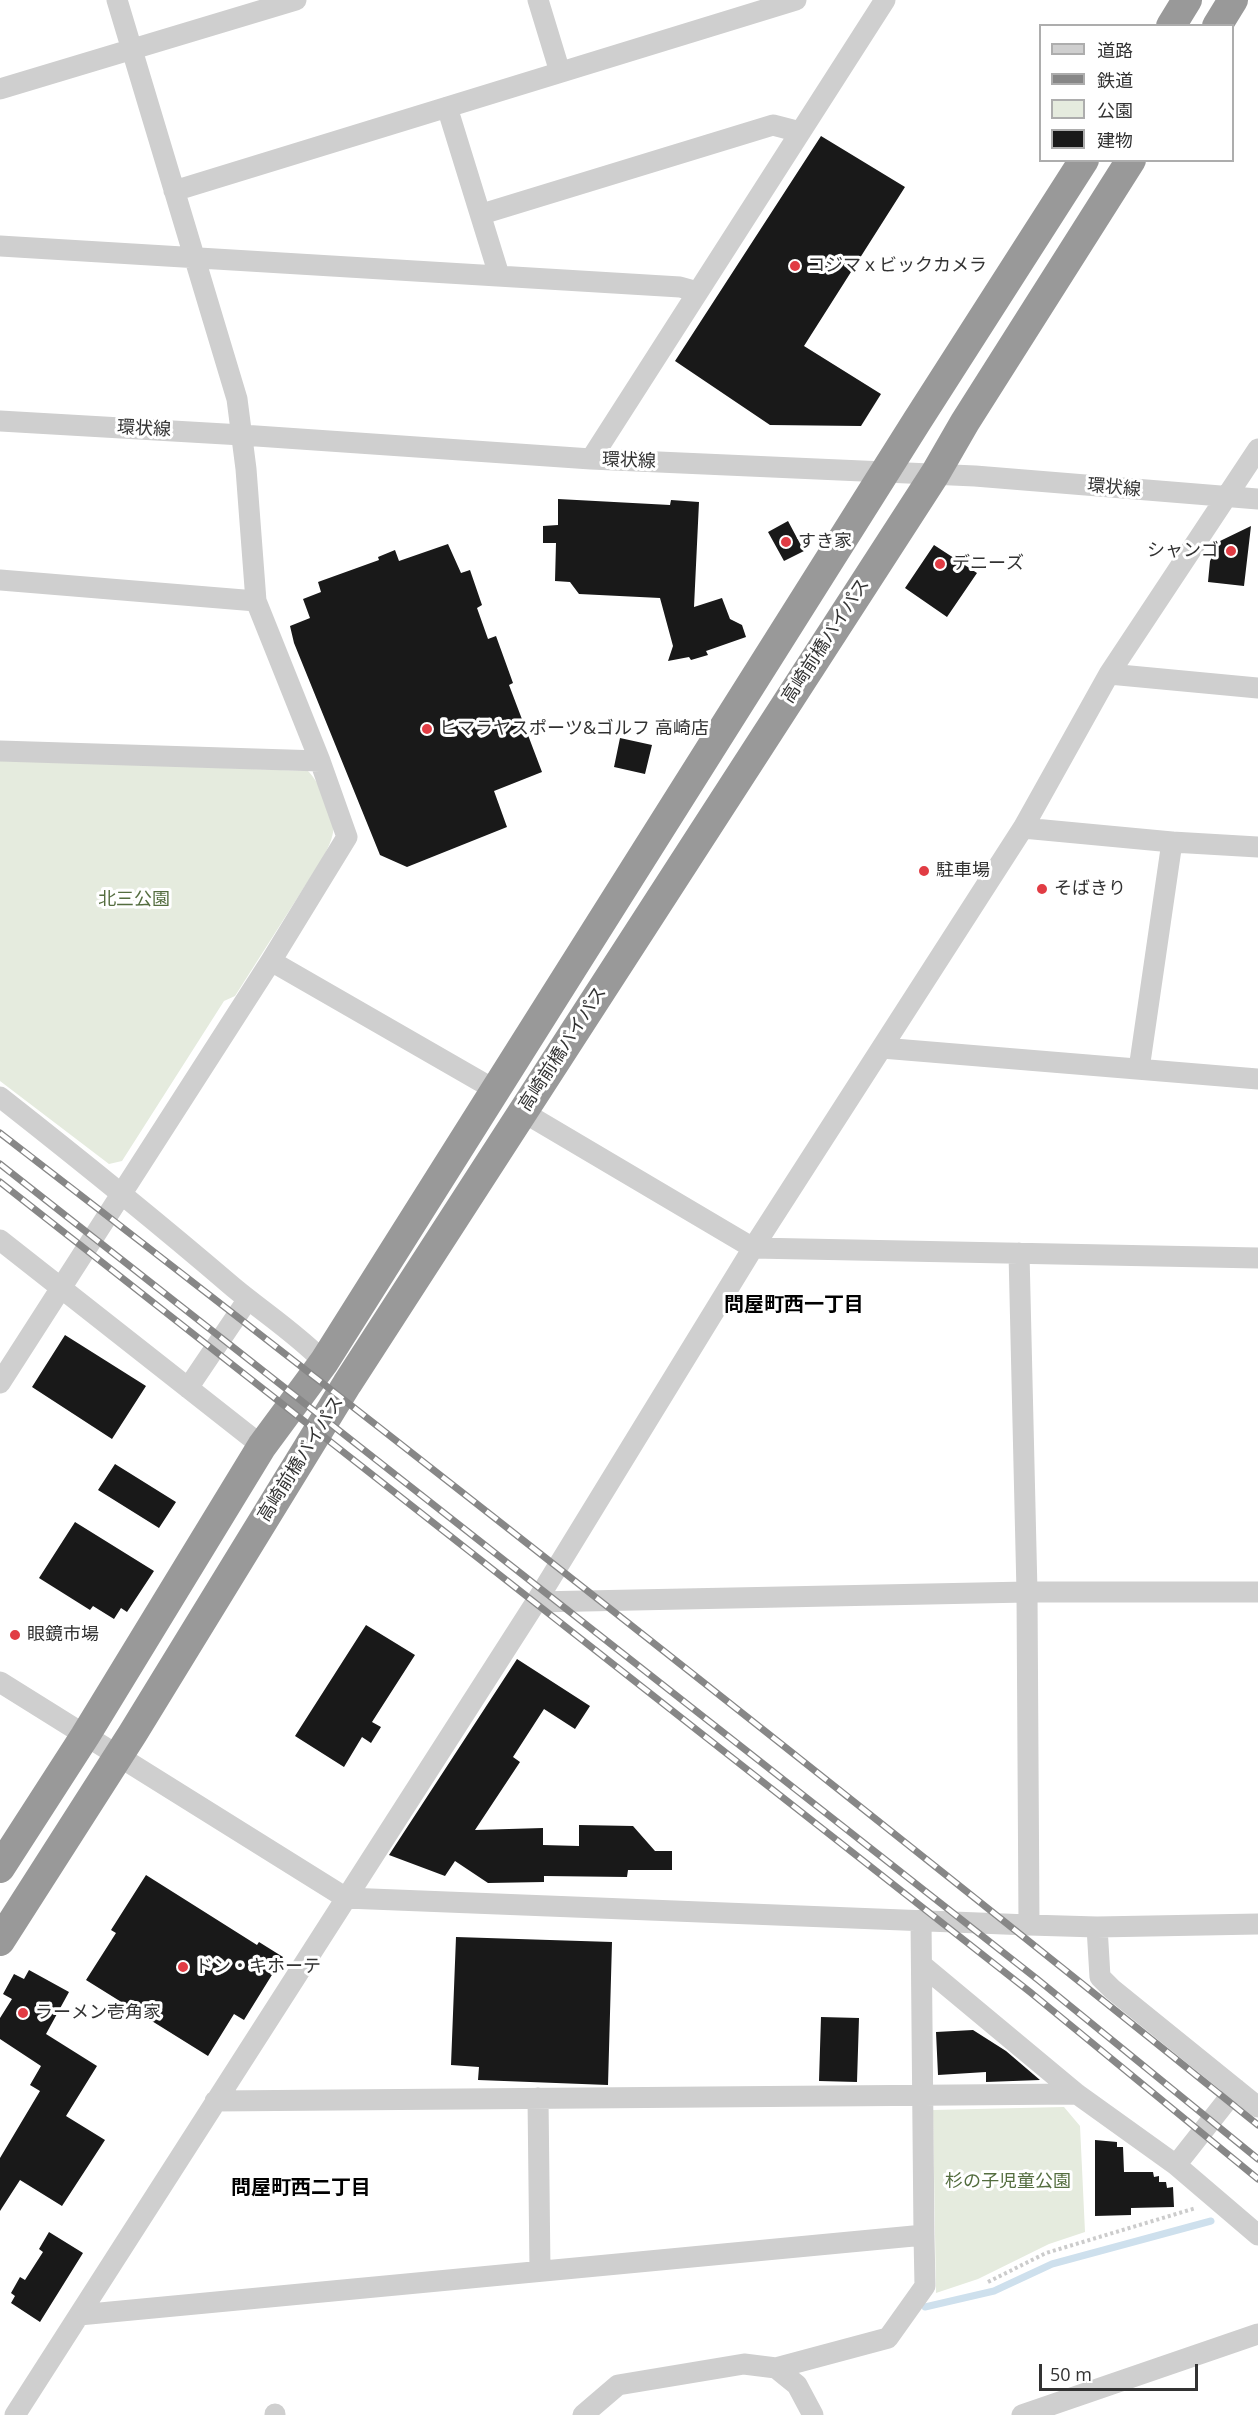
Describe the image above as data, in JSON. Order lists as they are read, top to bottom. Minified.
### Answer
{"streets":{"highway":["高崎前橋バイパス"],"street":["環状線"]},"crossings":[["環状線","高崎前橋バイパス"]],"districts":["問屋町西一丁目","問屋町西二丁目"],"parks":["北三公園","杉の子児童公園"],"places":["コジマｘビックカメラ","すき家","シャンゴ","デニーズ","ヒマラヤスポーツ&ゴルフ 高崎店","駐車場","そばきり","眼鏡市場","ドン・キホーテ","ラーメン壱角家"],"legend":["道路","鉄道","公園","建物"],"scale_bar":"50 m"}
